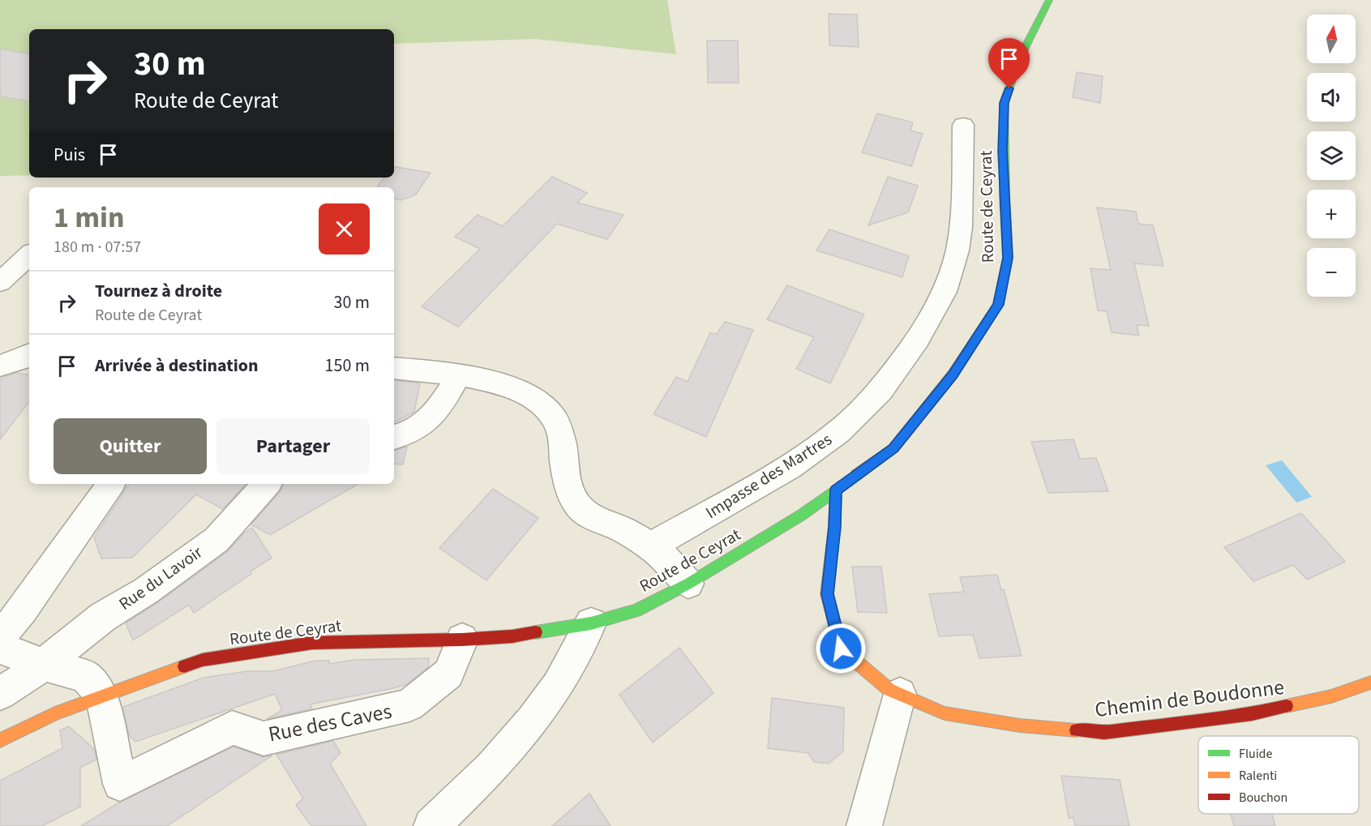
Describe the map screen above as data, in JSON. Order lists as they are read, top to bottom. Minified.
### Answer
{"streets":{"street":["Route de Ceyrat","Impasse des Martres","Rue du Lavoir","Chemin de Boudonne","Rue des Caves"]},"crossings":[["Route de Ceyrat","Chemin de Boudonne"],["Route de Ceyrat","Rue des Caves"],["Rue du Lavoir","Rue des Caves"]],"legend":["Fluide","Ralenti","Bouchon"],"north":"top","page":{"map_buttons":["+","−"],"turn":["30 m","Route de Ceyrat"],"then":"Puis","heading":["1 min","180 m · 07:57"],"list":[{"name":"Tournez à droite","note":"Route de Ceyrat","value":"30 m"},{"name":"Arrivée à destination","value":"150 m"}],"buttons":["Quitter","Partager"]}}
